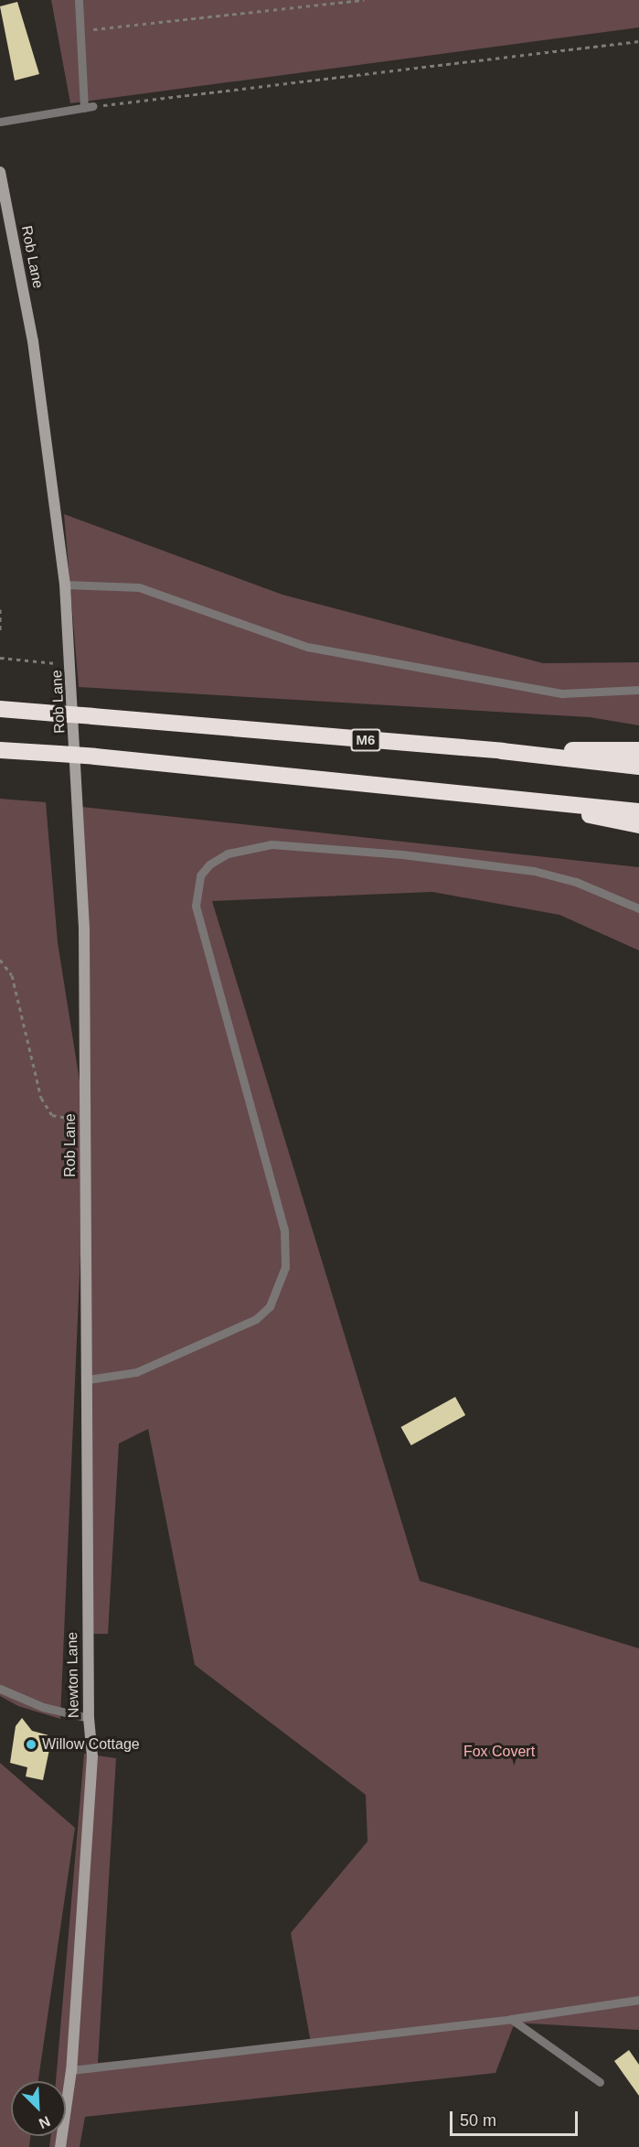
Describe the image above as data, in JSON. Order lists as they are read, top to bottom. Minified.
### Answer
{"streets":{"highway":["M6"],"street":["Rob Lane","Newton Lane"]},"crossings":[["Rob Lane","Newton Lane"]],"parks":["Fox Covert"],"places":["Willow Cottage"],"scale_bar":"50 m","north":"bottom right"}
